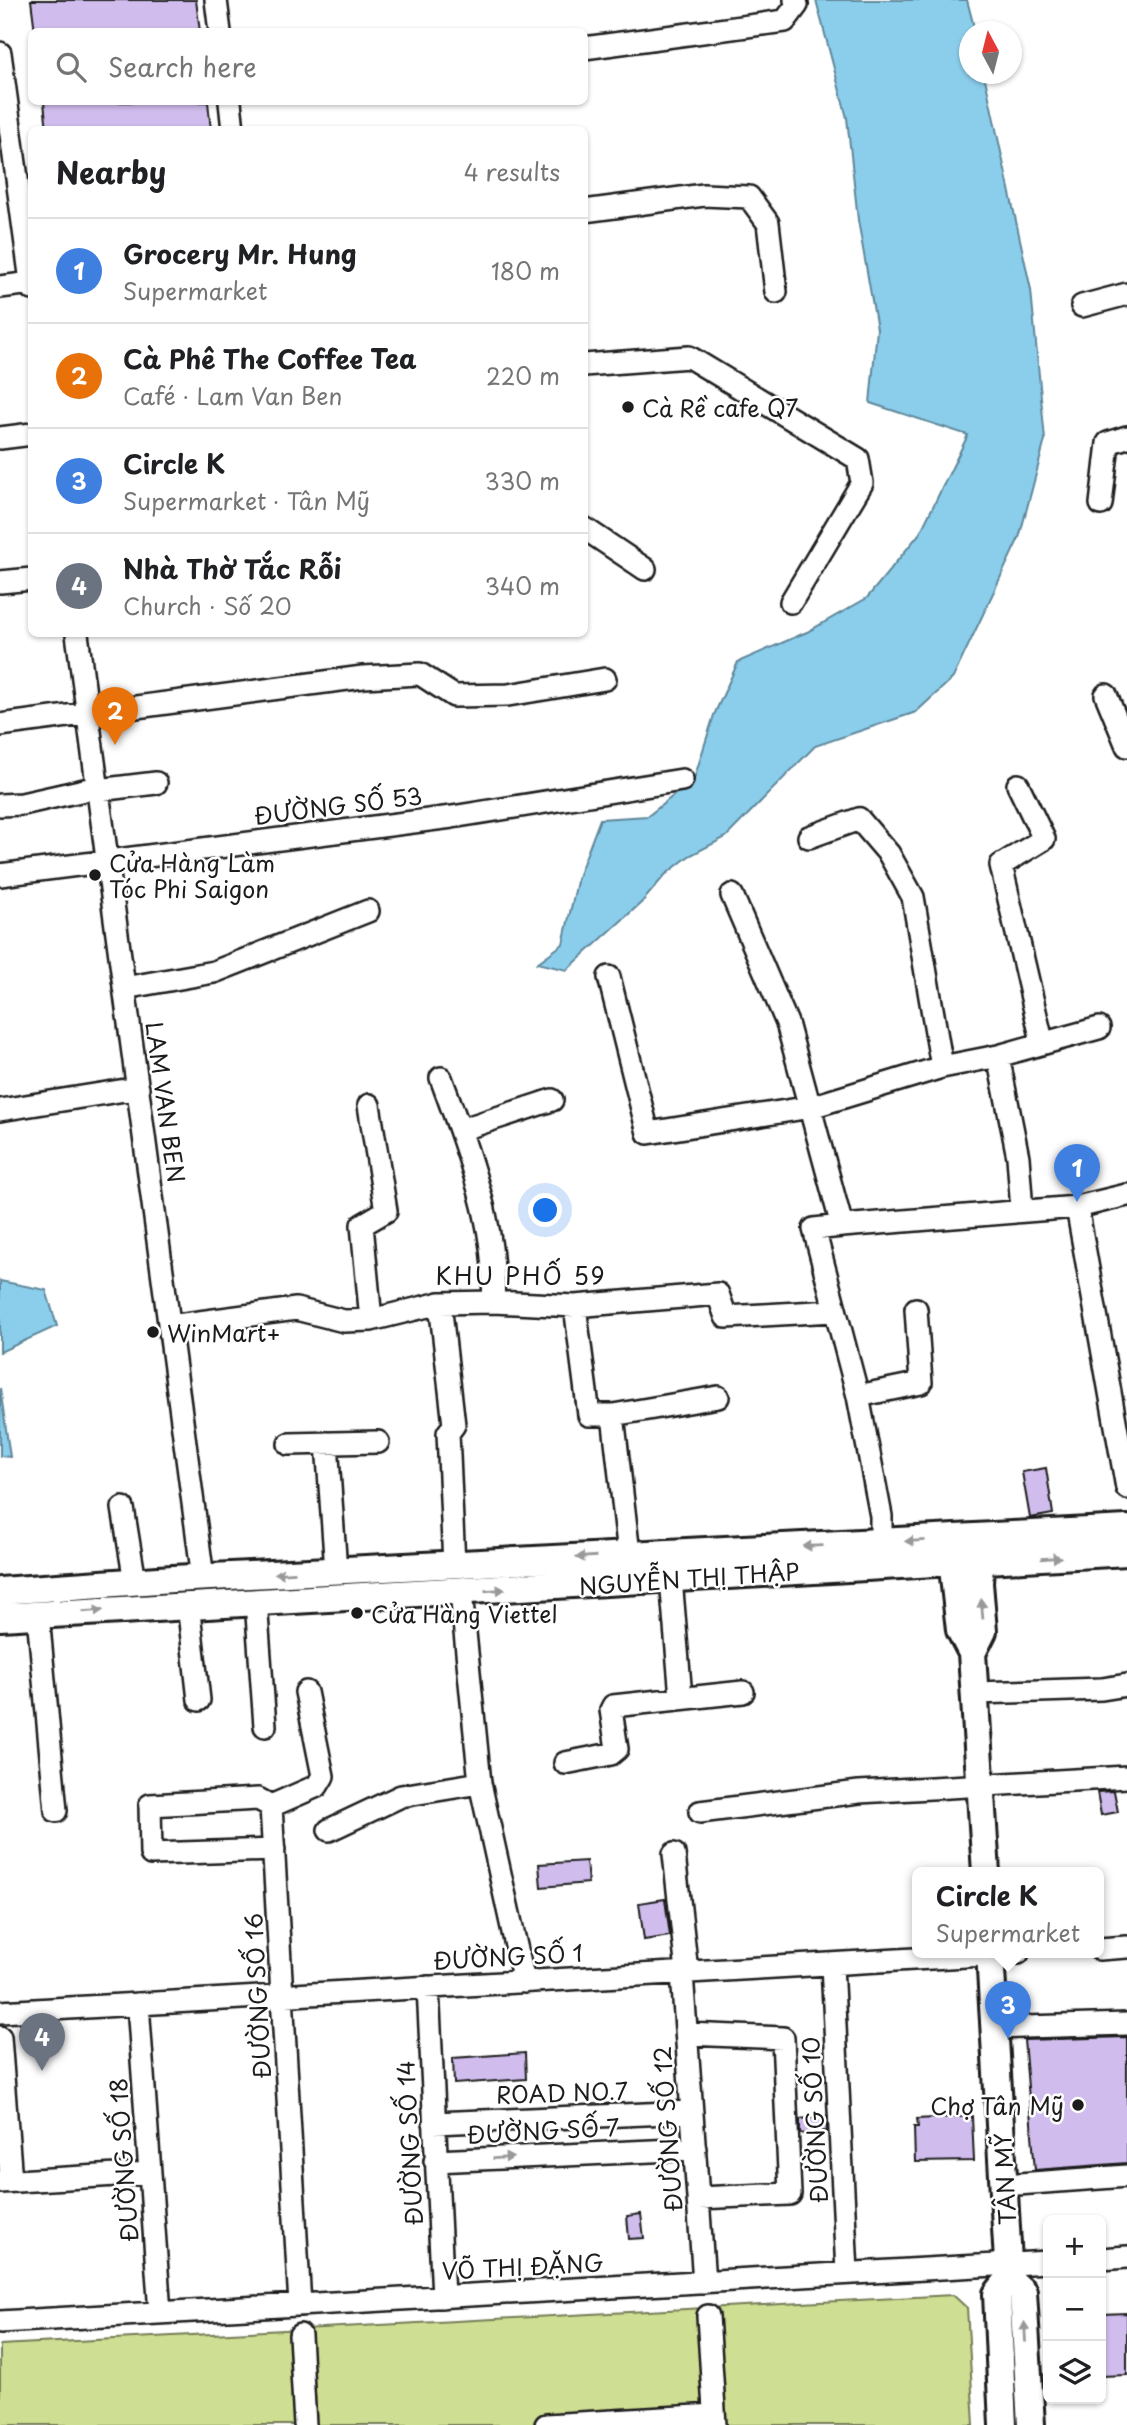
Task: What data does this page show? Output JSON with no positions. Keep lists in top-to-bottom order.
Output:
{
  "streets": {
    "main road": ["NGUYỄN THỊ THẬP", "TÂN MỸ"],
    "street": [
      "ĐƯỜNG SỐ 53",
      "LAM VAN BEN",
      "ĐƯỜNG SỐ 1",
      "ĐƯỜNG SỐ 16",
      "ROAD NO.7",
      "ĐƯỜNG SỐ 10",
      "ĐƯỜNG SỐ 12",
      "ĐƯỜNG SỐ 7",
      "ĐƯỜNG SỐ 14",
      "ĐƯỜNG SỐ 18",
      "VÕ THỊ ĐẶNG"
    ]
  },
  "crossings": [
    ["ĐƯỜNG SỐ 53", "LAM VAN BEN"],
    ["LAM VAN BEN", "NGUYỄN THỊ THẬP"],
    ["ĐƯỜNG SỐ 1", "ĐƯỜNG SỐ 16"],
    ["ĐƯỜNG SỐ 1", "ĐƯỜNG SỐ 10"],
    ["ĐƯỜNG SỐ 1", "ĐƯỜNG SỐ 12"],
    ["ĐƯỜNG SỐ 1", "ĐƯỜNG SỐ 14"],
    ["ĐƯỜNG SỐ 1", "ĐƯỜNG SỐ 18"],
    ["ĐƯỜNG SỐ 16", "VÕ THỊ ĐẶNG"],
    ["ROAD NO.7", "ĐƯỜNG SỐ 12"],
    ["ROAD NO.7", "ĐƯỜNG SỐ 14"],
    ["ĐƯỜNG SỐ 10", "VÕ THỊ ĐẶNG"],
    ["ĐƯỜNG SỐ 12", "ĐƯỜNG SỐ 7"],
    ["ĐƯỜNG SỐ 12", "VÕ THỊ ĐẶNG"],
    ["ĐƯỜNG SỐ 7", "ĐƯỜNG SỐ 14"],
    ["ĐƯỜNG SỐ 14", "VÕ THỊ ĐẶNG"],
    ["ĐƯỜNG SỐ 18", "VÕ THỊ ĐẶNG"],
    ["TÂN MỸ", "VÕ THỊ ĐẶNG"]
  ],
  "one_way": ["ĐƯỜNG SỐ 7"],
  "districts": ["KHU PHỐ 59"],
  "places": [
    "Cà Rề cafe Q7",
    "Cửa Hàng Làm Tóc Phi Saigon",
    "WinMart+",
    "Cửa Hàng Viettel",
    "Chợ Tân Mỹ"
  ],
  "north": "top",
  "page": {
    "search": "Search here",
    "heading": ["Nearby", "4 results"],
    "list": [
      {
        "mark": "1",
        "name": "Grocery Mr. Hung",
        "note": "Supermarket",
        "value": "180 m"
      },
      {
        "mark": "2",
        "name": "Cà Phê The Coffee Tea",
        "note": "Café · Lam Van Ben",
        "value": "220 m"
      },
      {
        "mark": "3",
        "name": "Circle K",
        "note": "Supermarket · Tân Mỹ",
        "value": "330 m"
      },
      {
        "mark": "4",
        "name": "Nhà Thờ Tắc Rỗi",
        "note": "Church · Số 20",
        "value": "340 m"
      }
    ],
    "pins": [
      "2",
      "1",
      "3",
      "4"
    ],
    "popup": ["Circle K", "Supermarket"],
    "map_buttons": ["+", "−"]
  }
}
